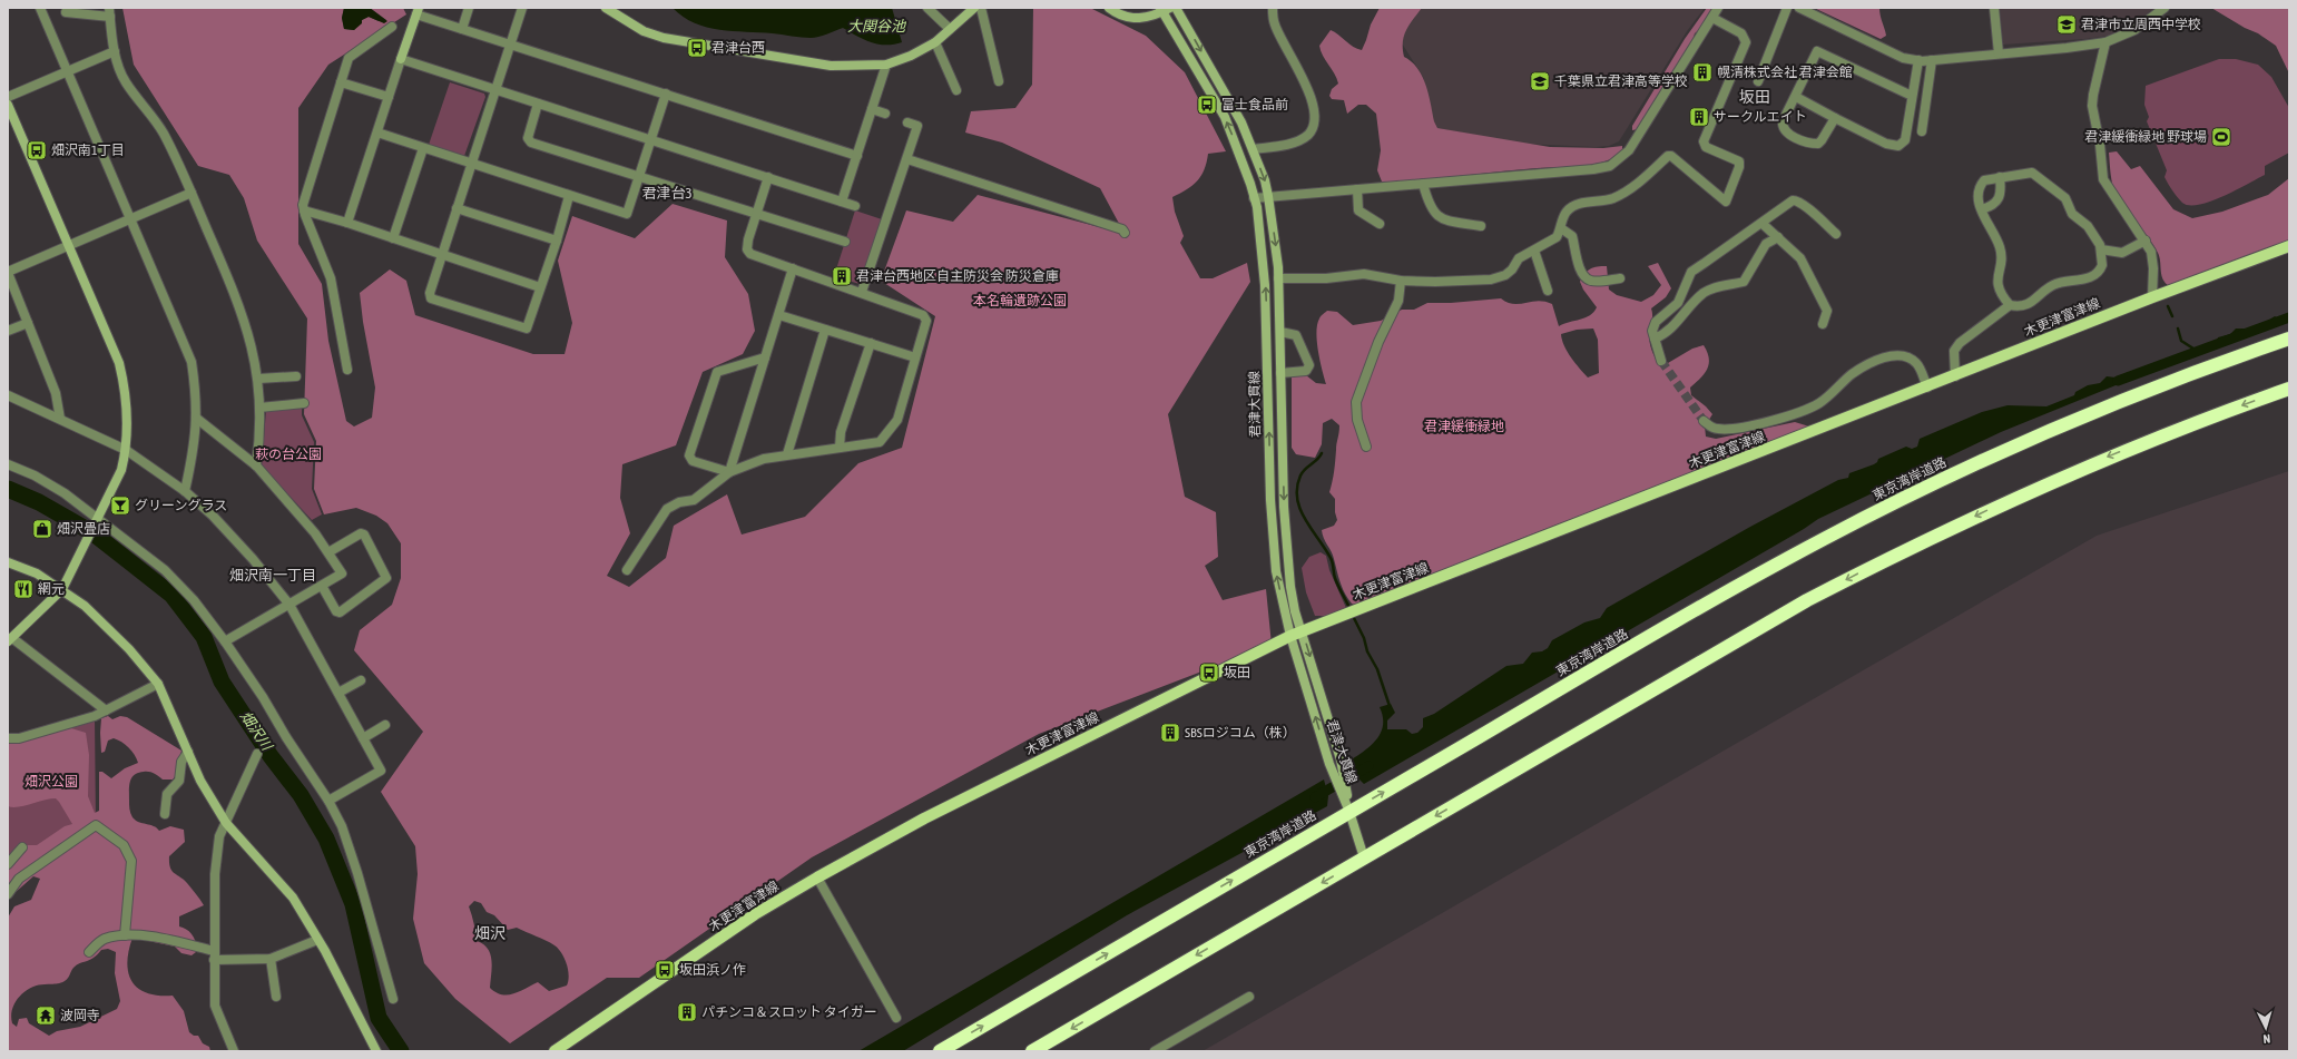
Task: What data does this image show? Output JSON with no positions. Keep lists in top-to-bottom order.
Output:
{
  "streets": {
    "highway": ["東京湾岸道路"],
    "main road": ["木更津富津線"],
    "street": ["君津大貫線"]
  },
  "crossings": [
    ["木更津富津線", "君津大貫線"],
    ["君津大貫線", "東京湾岸道路"]
  ],
  "districts": [
    "坂田",
    "君津台3",
    "畑沢南一丁目",
    "畑沢"
  ],
  "water": ["大関谷池", "畑沢川"],
  "parks": [
    "本名輪遺跡公園",
    "君津緩衝緑地",
    "萩の台公園",
    "畑沢公園"
  ],
  "places": {
    "school or university": ["君津市立周西中学校", "千葉県立君津高等学校"],
    "bus stop": [
      "君津台西",
      "富士食品前",
      "畑沢南1丁目",
      "坂田",
      "坂田浜ノ作"
    ],
    "building": [
      "幌清株式会社 君津会館",
      "サークルエイト",
      "君津台西地区自主防災会 防災倉庫",
      "SBSロジコム（株）",
      "パチンコ＆スロット タイガー"
    ],
    "sports": ["君津緩衝緑地 野球場"],
    "bar": ["グリーングラス"],
    "shop": ["畑沢畳店"],
    "restaurant": ["網元"],
    "temple": ["波岡寺"]
  },
  "north": "bottom"
}
